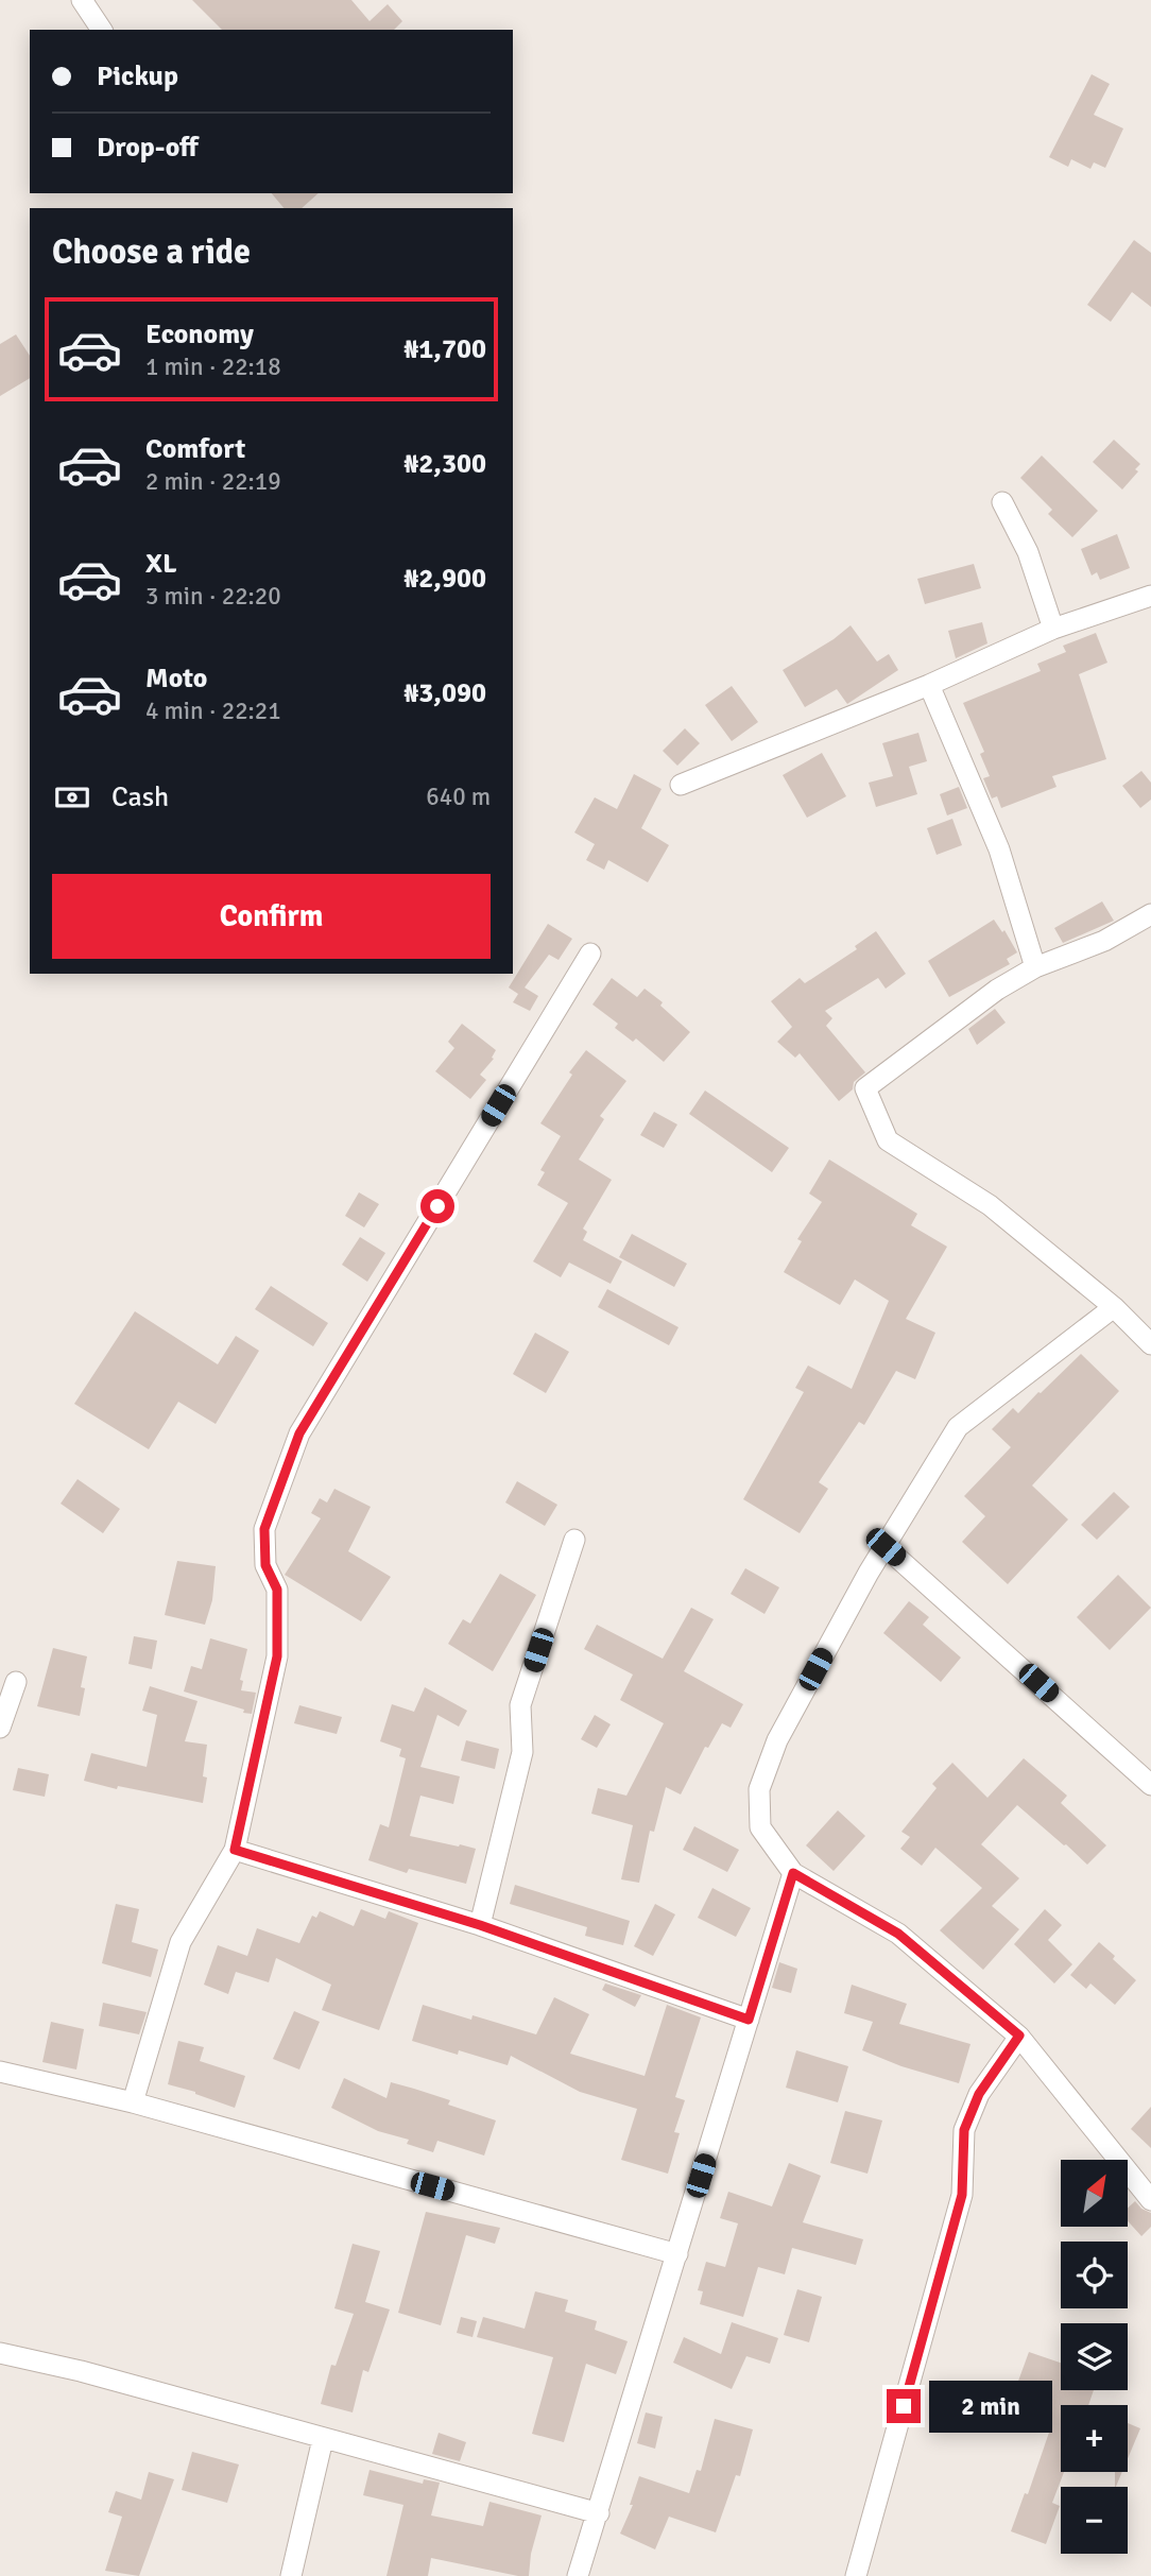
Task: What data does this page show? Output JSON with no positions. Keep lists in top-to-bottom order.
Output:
{
  "north": "top right",
  "page": {
    "banner": ["Pickup", "Drop-off"],
    "heading": "Choose a ride",
    "list": [
      {
        "name": "Economy",
        "note": "1 min · 22:18",
        "value": "₦1,700"
      },
      {
        "name": "Comfort",
        "note": "2 min · 22:19",
        "value": "₦2,300"
      },
      {
        "name": "XL",
        "note": "3 min · 22:20",
        "value": "₦2,900"
      },
      {
        "name": "Moto",
        "note": "4 min · 22:21",
        "value": "₦3,090"
      }
    ],
    "pay": ["Cash", "640 m"],
    "buttons": "Confirm",
    "map_buttons": ["+", "−"],
    "bubble": "2 min"
  }
}
